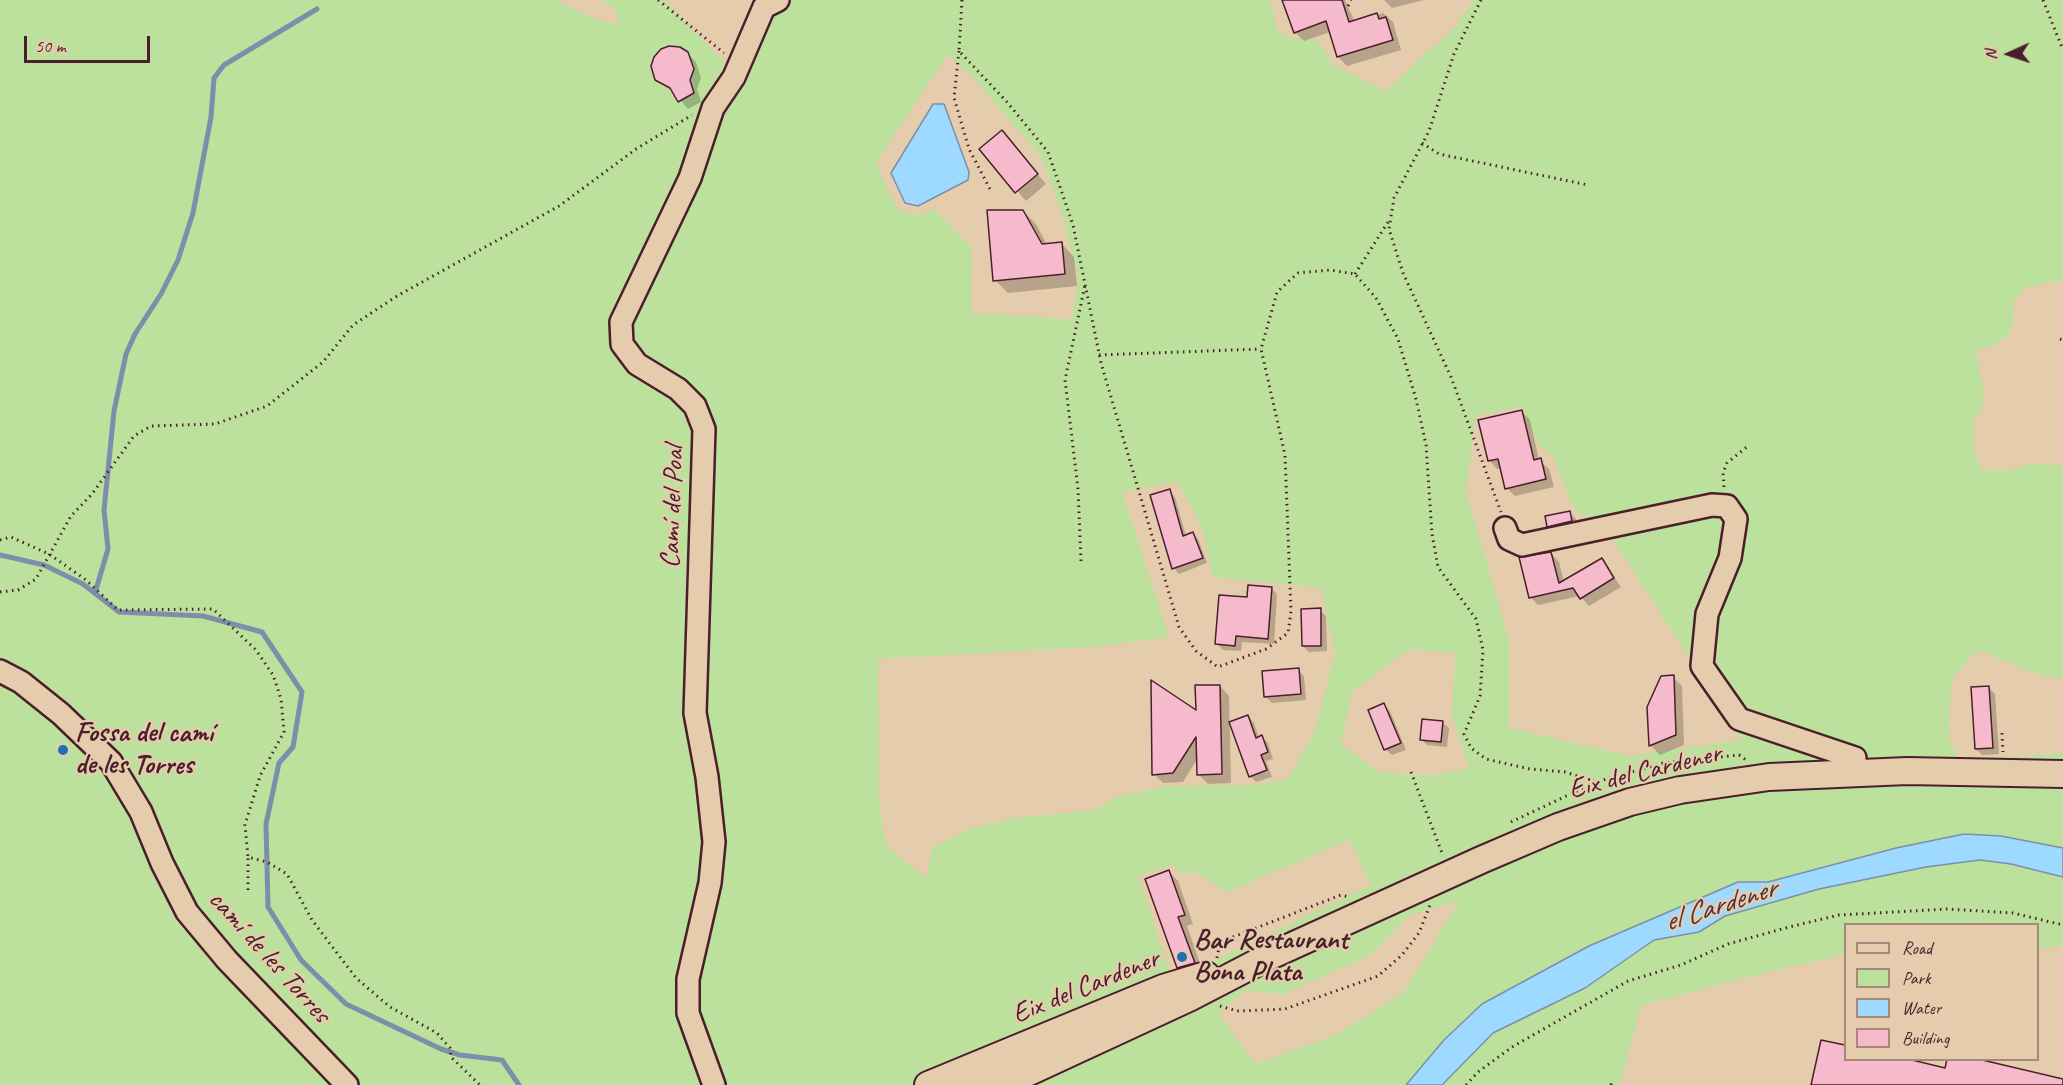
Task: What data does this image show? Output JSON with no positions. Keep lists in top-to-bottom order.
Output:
{
  "streets": {
    "main road": ["Eix del Cardener"],
    "street": ["Camí del Poal", "camí de les Torres"]
  },
  "water": ["el Cardener"],
  "places": ["Fossa del camí de les Torres", "Bar Restaurant Bona Plata"],
  "legend": [
    "Road",
    "Park",
    "Water",
    "Building"
  ],
  "scale_bar": "50 m",
  "north": "left"
}
